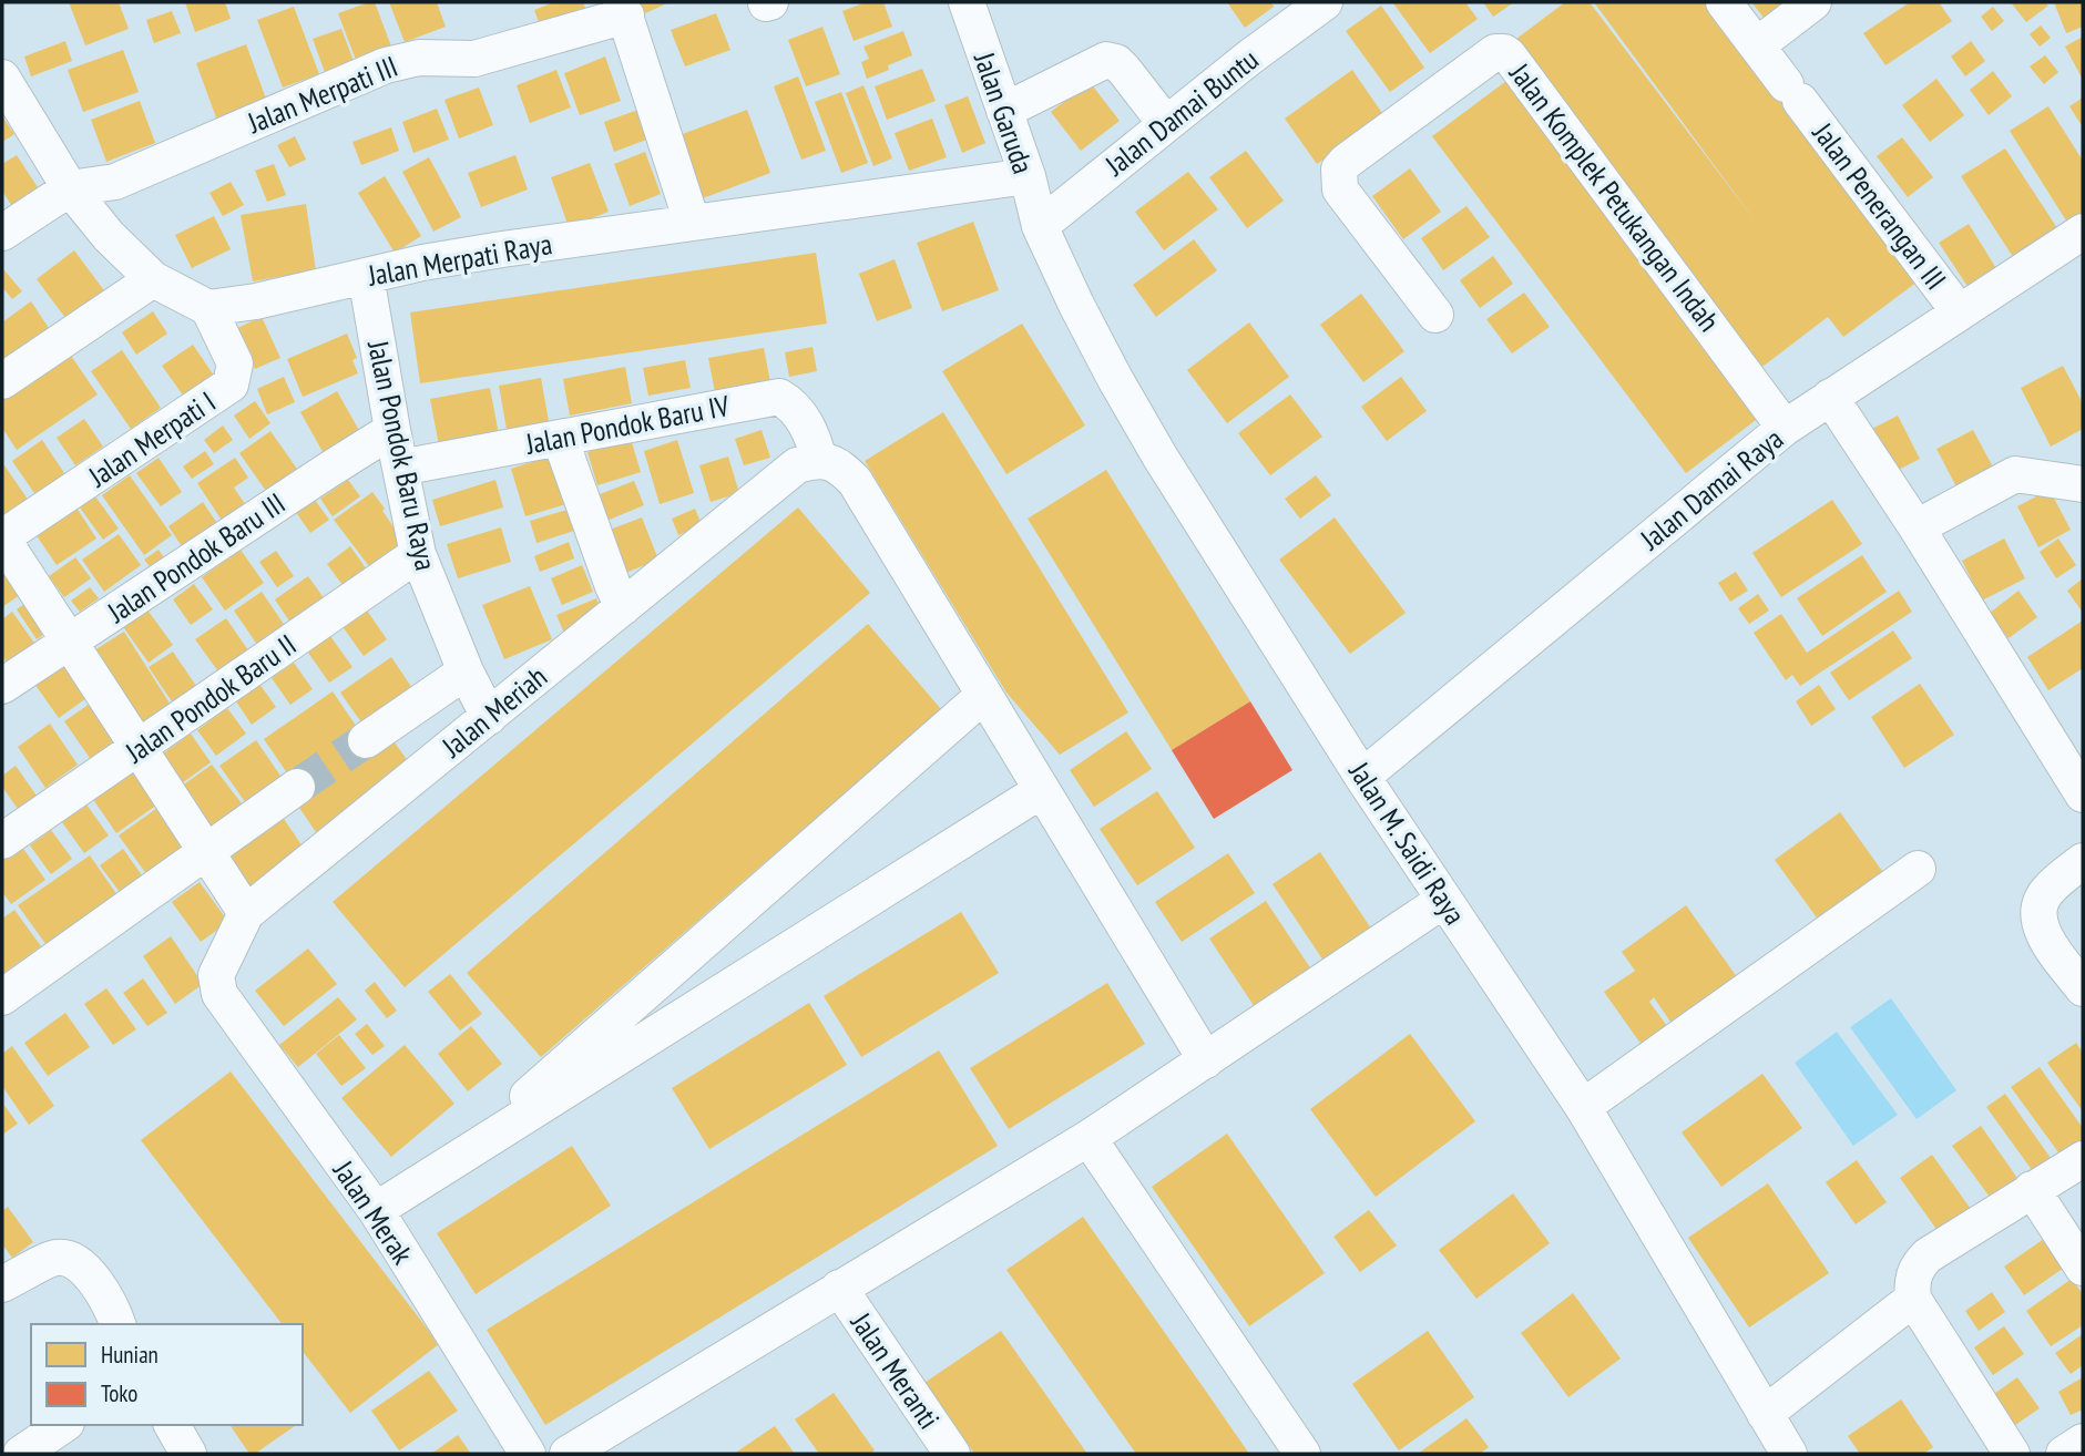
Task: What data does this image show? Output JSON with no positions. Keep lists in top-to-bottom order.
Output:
{
  "streets": {
    "street": [
      "Jalan Merpati III",
      "Jalan Damai Buntu",
      "Jalan Garuda",
      "Jalan Komplek Petukangan Indah",
      "Jalan Penerangan III",
      "Jalan Merpati Raya",
      "Jalan Pondok Baru IV",
      "Jalan Merpati I",
      "Jalan Pondok Baru Raya",
      "Jalan Damai Raya",
      "Jalan Pondok Baru III",
      "Jalan Pondok Baru II",
      "Jalan Meriah",
      "Jalan M. Saidi Raya",
      "Jalan Merak",
      "Jalan Meranti"
    ]
  },
  "crossings": [
    ["Jalan Damai Buntu", "Jalan Garuda"],
    ["Jalan Damai Buntu", "Jalan M. Saidi Raya"],
    ["Jalan Garuda", "Jalan Merpati Raya"],
    ["Jalan Garuda", "Jalan M. Saidi Raya"],
    ["Jalan Komplek Petukangan Indah", "Jalan Damai Raya"],
    ["Jalan Penerangan III", "Jalan Damai Raya"],
    ["Jalan Merpati Raya", "Jalan Merpati I"],
    ["Jalan Merpati Raya", "Jalan Pondok Baru Raya"],
    ["Jalan Pondok Baru IV", "Jalan Pondok Baru Raya"],
    ["Jalan Pondok Baru IV", "Jalan Meriah"],
    ["Jalan Pondok Baru Raya", "Jalan Pondok Baru III"],
    ["Jalan Pondok Baru Raya", "Jalan Pondok Baru II"],
    ["Jalan Pondok Baru Raya", "Jalan Meriah"],
    ["Jalan Damai Raya", "Jalan M. Saidi Raya"],
    ["Jalan Meriah", "Jalan Merak"]
  ],
  "legend": ["Hunian", "Toko"]
}
